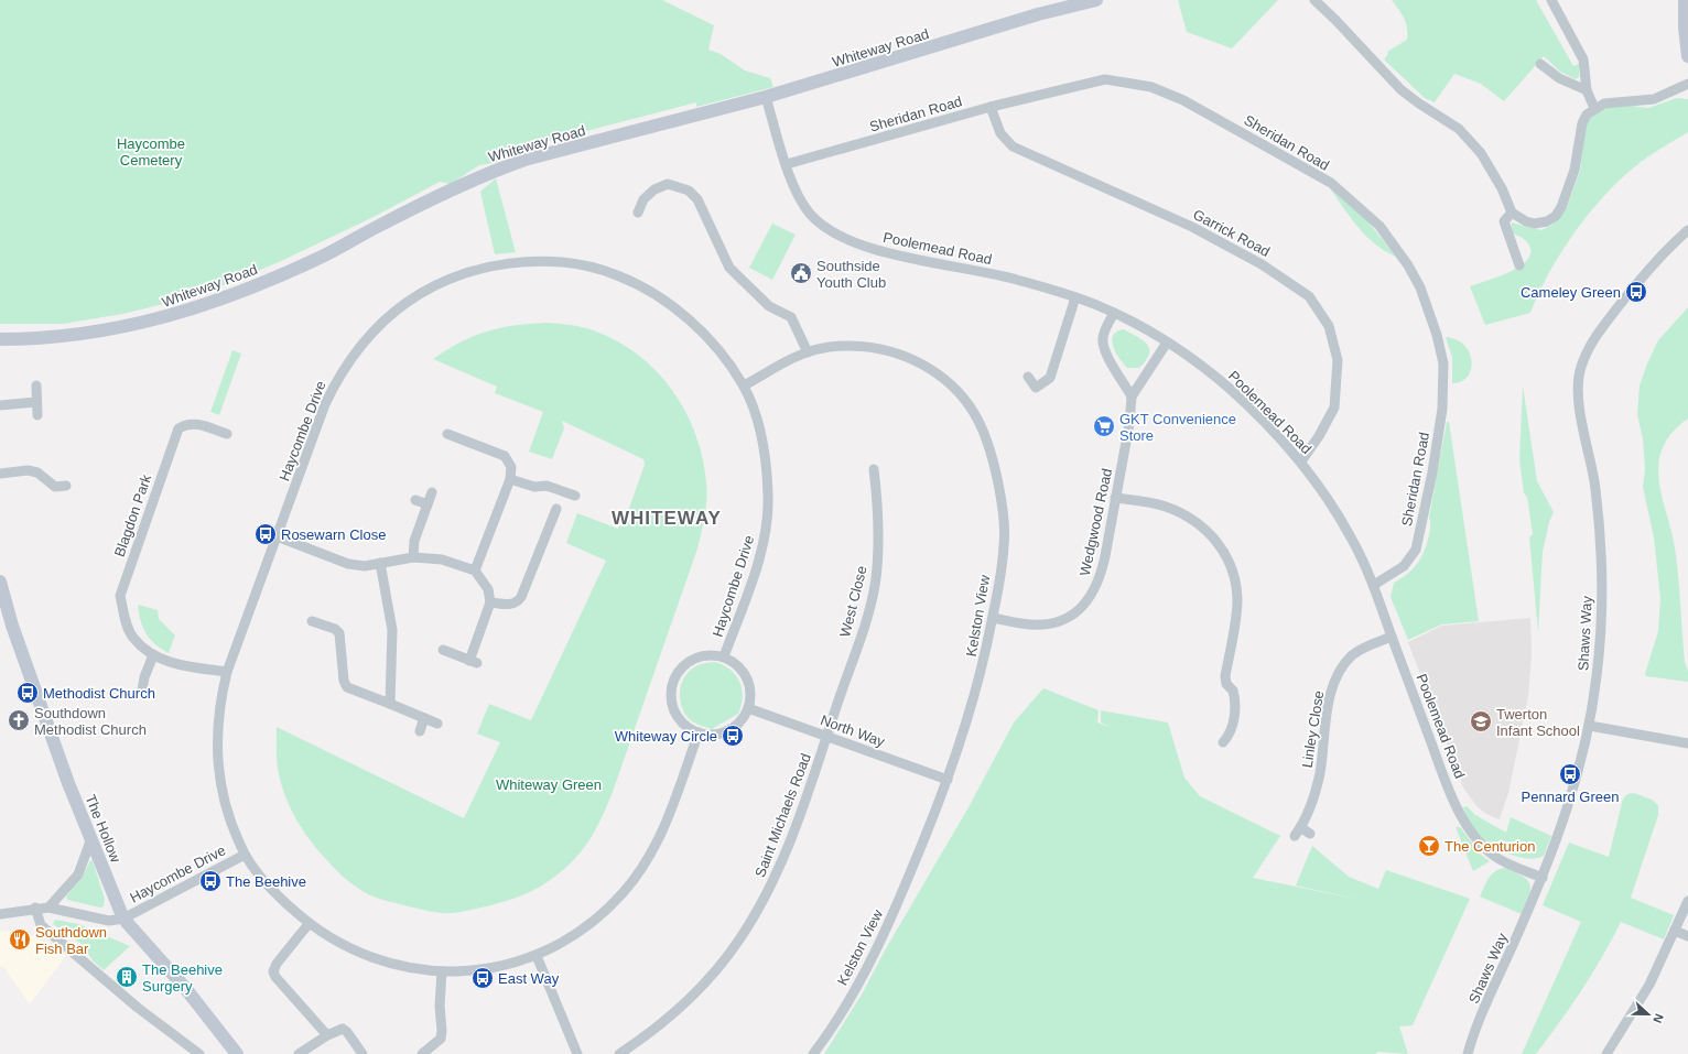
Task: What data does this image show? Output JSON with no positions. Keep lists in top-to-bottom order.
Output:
{
  "streets": {
    "street": [
      "Whiteway Road",
      "Sheridan Road",
      "Garrick Road",
      "Poolemead Road",
      "Haycombe Drive",
      "Blagdon Park",
      "Wedgwood Road",
      "West Close",
      "Kelston View",
      "Shaws Way",
      "Linley Close",
      "North Way",
      "Saint Michaels Road",
      "The Hollow"
    ]
  },
  "crossings": [
    ["Whiteway Road", "Poolemead Road"],
    ["Sheridan Road", "Garrick Road"],
    ["Sheridan Road", "Poolemead Road"],
    ["Garrick Road", "Poolemead Road"],
    ["Poolemead Road", "Wedgwood Road"],
    ["Poolemead Road", "Shaws Way"],
    ["Poolemead Road", "Linley Close"],
    ["Haycombe Drive", "Blagdon Park"],
    ["Haycombe Drive", "Kelston View"],
    ["Haycombe Drive", "North Way"],
    ["Haycombe Drive", "The Hollow"],
    ["Wedgwood Road", "Kelston View"],
    ["West Close", "North Way"],
    ["West Close", "Saint Michaels Road"],
    ["Kelston View", "North Way"],
    ["North Way", "Saint Michaels Road"]
  ],
  "districts": ["WHITEWAY"],
  "parks": ["Haycombe Cemetery", "Whiteway Green"],
  "places": {
    "public building": ["Southside Youth Club"],
    "bus stop": [
      "Cameley Green",
      "Rosewarn Close",
      "Methodist Church",
      "Whiteway Circle",
      "Pennard Green",
      "The Beehive",
      "East Way"
    ],
    "supermarket": ["GKT Convenience Store"],
    "church": ["Southdown Methodist Church"],
    "school or university": ["Twerton Infant School"],
    "bar": ["The Centurion"],
    "restaurant": ["Southdown Fish Bar"],
    "building": ["The Beehive Surgery"]
  },
  "north": "right"
}
